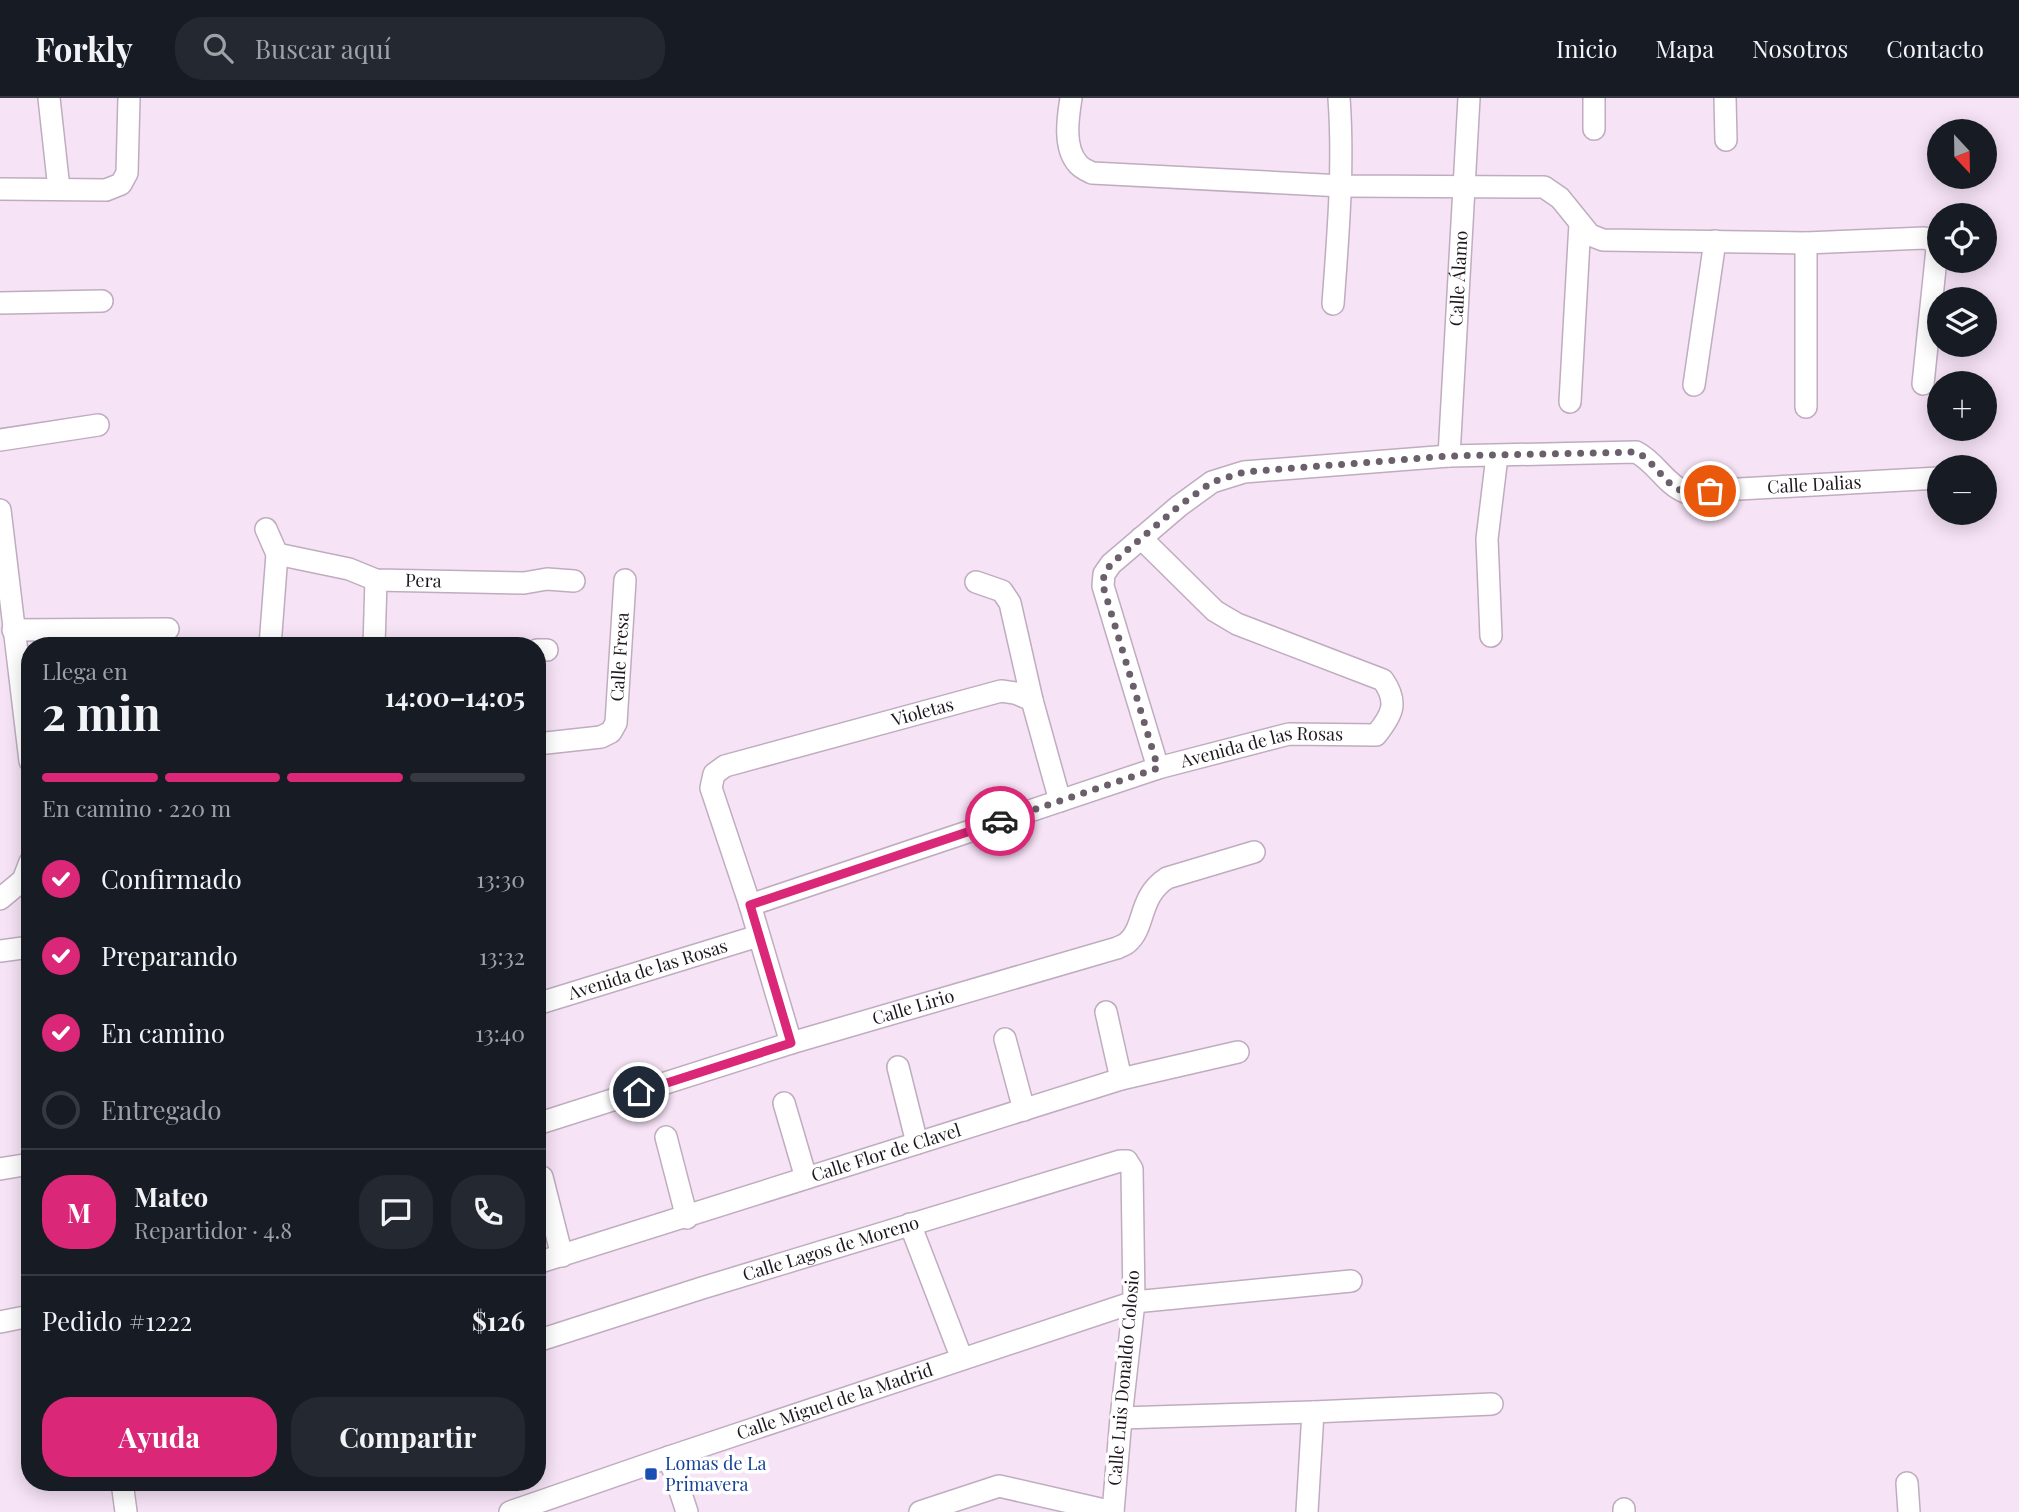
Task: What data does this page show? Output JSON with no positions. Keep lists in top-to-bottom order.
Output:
{
  "streets": {
    "street": [
      "Calle Álamo",
      "Calle Dalias",
      "Pera",
      "Calle Fresa",
      "Violetas",
      "Avenida de las Rosas",
      "Calle Lirio",
      "Calle Flor de Clavel",
      "Calle Lagos de Moreno",
      "Calle Luis Donaldo Colosio",
      "Calle Miguel de la Madrid"
    ]
  },
  "crossings": [
    ["Calle Álamo", "Calle Dalias"],
    ["Calle Dalias", "Avenida de las Rosas"],
    ["Violetas", "Avenida de las Rosas"],
    ["Calle Lagos de Moreno", "Calle Luis Donaldo Colosio"],
    ["Calle Luis Donaldo Colosio", "Calle Miguel de la Madrid"]
  ],
  "places": {
    "transit": ["Lomas de La Primavera"]
  },
  "north": "bottom",
  "page": {
    "header": "Forkly",
    "search": "Buscar aquí",
    "nav": [
      "Inicio",
      "Mapa",
      "Nosotros",
      "Contacto"
    ],
    "map_buttons": ["+", "−"],
    "heading": ["2 min", "Llega en", "14:00–14:05"],
    "panel": [
      "Mateo",
      "Repartidor · 4.8",
      "Pedido #1222",
      "$126"
    ],
    "bar": "En camino · 220 m",
    "list": [
      ["Confirmado", "13:30"],
      ["Preparando", "13:32"],
      ["En camino", "13:40"],
      "Entregado"
    ],
    "round": "M",
    "buttons": ["Ayuda", "Compartir"]
  }
}
